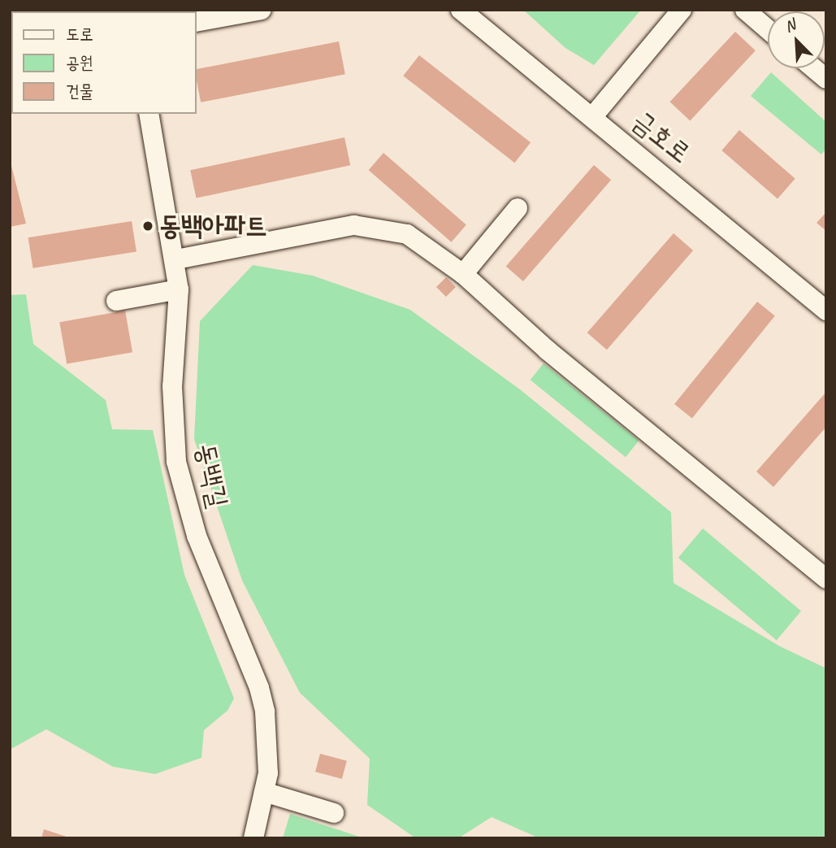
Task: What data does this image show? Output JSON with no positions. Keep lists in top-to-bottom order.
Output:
{
  "streets": {
    "street": ["금호로", "동백길"]
  },
  "places": ["동백아파트"],
  "legend": ["도로", "공원", "건물"],
  "north": "top left"
}
